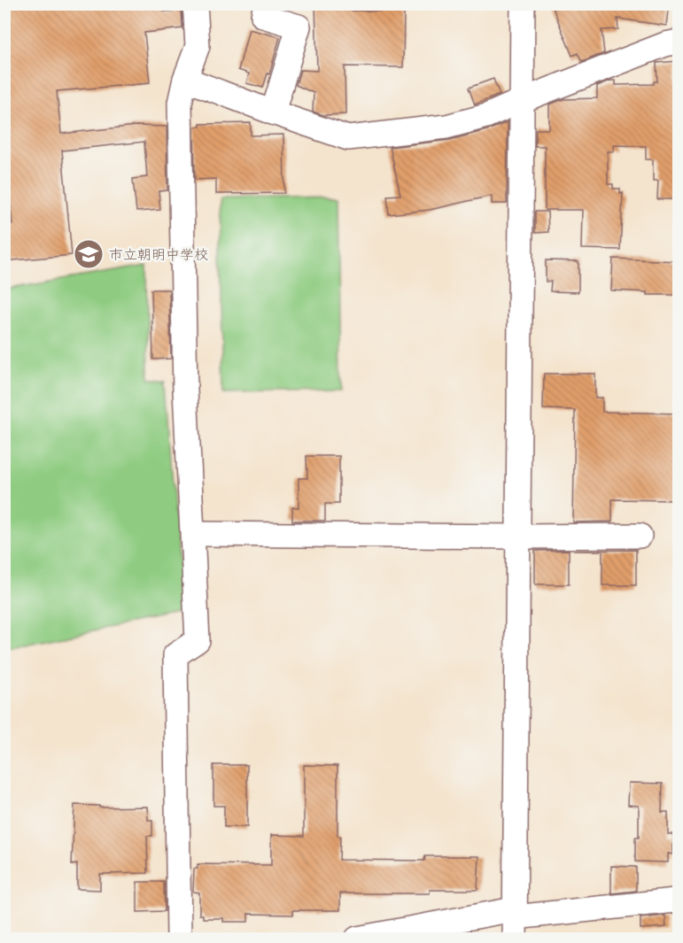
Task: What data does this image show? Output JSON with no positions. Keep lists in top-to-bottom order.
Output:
{
  "places": {
    "school or university": ["市立朝明中学校"]
  }
}
